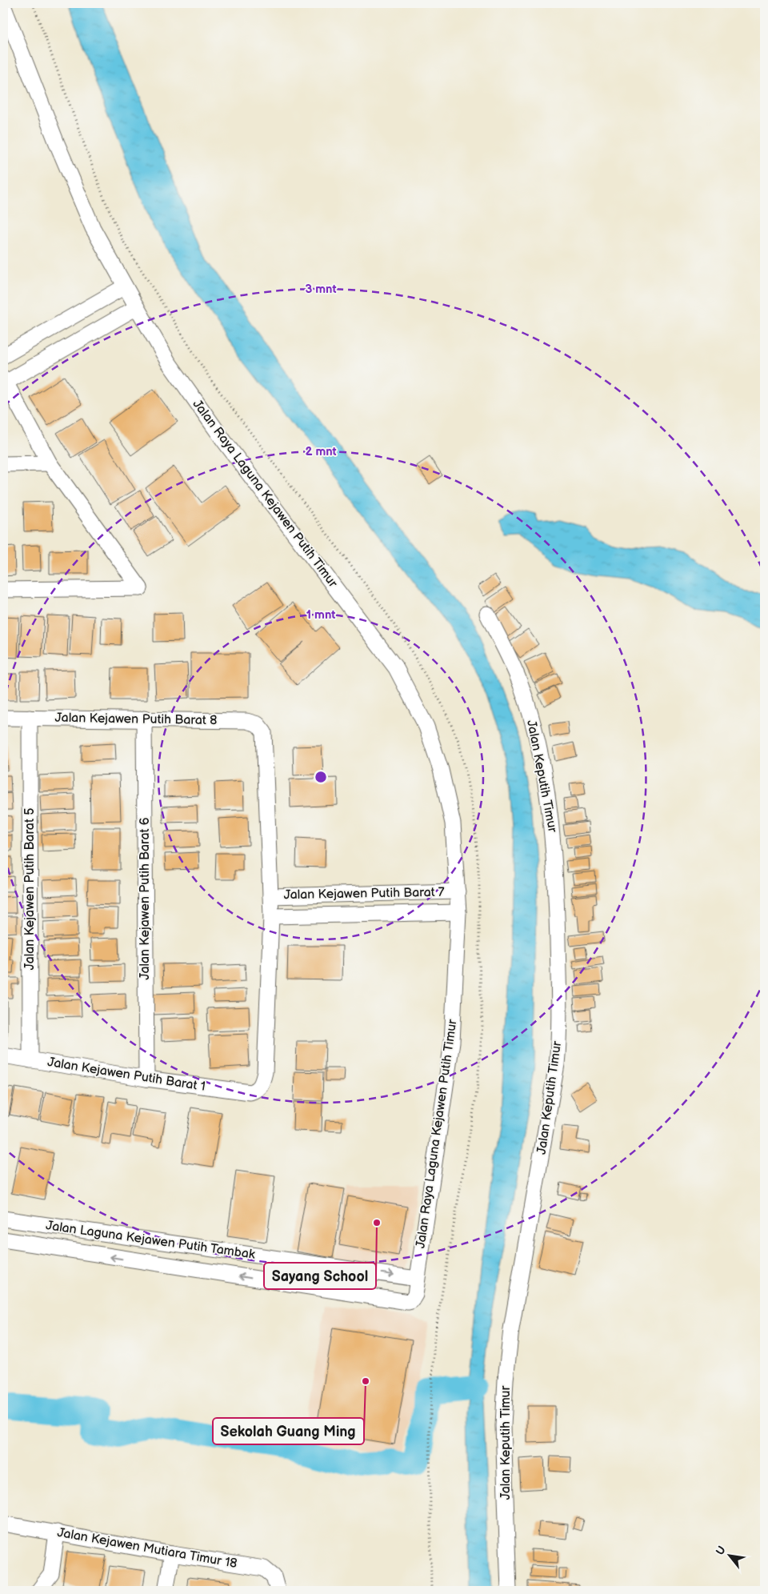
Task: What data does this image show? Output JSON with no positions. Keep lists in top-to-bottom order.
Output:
{
  "streets": {
    "street": [
      "Jalan Raya Laguna Kejawen Putih Timur",
      "Jalan Kejawen Putih Barat 8",
      "Jalan Keputih Timur",
      "Jalan Kejawen Putih Barat 5",
      "Jalan Kejawen Putih Barat 7",
      "Jalan Kejawen Putih Barat 6",
      "Jalan Kejawen Putih Barat 1",
      "Jalan Laguna Kejawen Putih Tambak",
      "Jalan Kejawen Mutiara Timur 18"
    ]
  },
  "crossings": [
    ["Jalan Raya Laguna Kejawen Putih Timur", "Jalan Kejawen Putih Barat 7"],
    ["Jalan Raya Laguna Kejawen Putih Timur", "Jalan Laguna Kejawen Putih Tambak"],
    ["Jalan Kejawen Putih Barat 8", "Jalan Kejawen Putih Barat 5"],
    ["Jalan Kejawen Putih Barat 8", "Jalan Kejawen Putih Barat 7"],
    ["Jalan Kejawen Putih Barat 8", "Jalan Kejawen Putih Barat 6"],
    ["Jalan Kejawen Putih Barat 5", "Jalan Kejawen Putih Barat 1"],
    ["Jalan Kejawen Putih Barat 7", "Jalan Kejawen Putih Barat 1"],
    ["Jalan Kejawen Putih Barat 6", "Jalan Kejawen Putih Barat 1"]
  ],
  "places": ["Sayang School", "Sekolah Guang Ming"],
  "north": "top left",
  "rings": ["3 mnt", "2 mnt", "1 mnt"]
}
